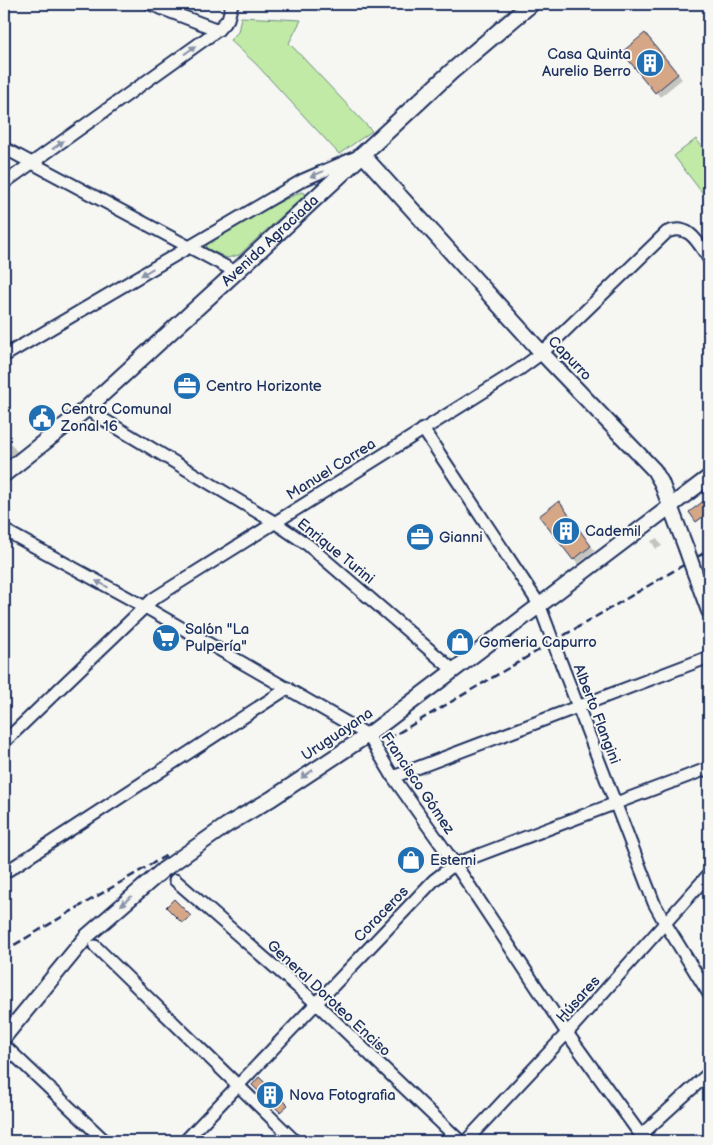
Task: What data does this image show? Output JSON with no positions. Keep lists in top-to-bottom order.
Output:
{
  "streets": {
    "main road": ["Avenida Agraciada"],
    "street": [
      "Capurro",
      "Manuel Correa",
      "Enrique Turini",
      "Alberto Flangini",
      "Uruguayana",
      "Francisco Gómez",
      "Coraceros",
      "General Doroteo Enciso",
      "Húsares"
    ]
  },
  "crossings": [
    ["Avenida Agraciada", "Capurro"],
    ["Avenida Agraciada", "Enrique Turini"],
    ["Capurro", "Manuel Correa"],
    ["Capurro", "Uruguayana"],
    ["Manuel Correa", "Enrique Turini"],
    ["Manuel Correa", "Alberto Flangini"],
    ["Manuel Correa", "Francisco Gómez"],
    ["Enrique Turini", "Uruguayana"],
    ["Alberto Flangini", "Uruguayana"],
    ["Alberto Flangini", "Coraceros"],
    ["Alberto Flangini", "Húsares"],
    ["Uruguayana", "Francisco Gómez"],
    ["Francisco Gómez", "Coraceros"],
    ["Francisco Gómez", "Húsares"],
    ["Coraceros", "General Doroteo Enciso"]
  ],
  "places": {
    "building": ["Casa Quinta Aurelio Berro", "Cademil", "Nova Fotografia"],
    "office": ["Centro Horizonte", "Gianni"],
    "public building": ["Centro Comunal Zonal 16"],
    "supermarket": ["Salón \"La Pulpería\""],
    "shop": ["Gomeria Capurro", "Estemi"]
  }
}
